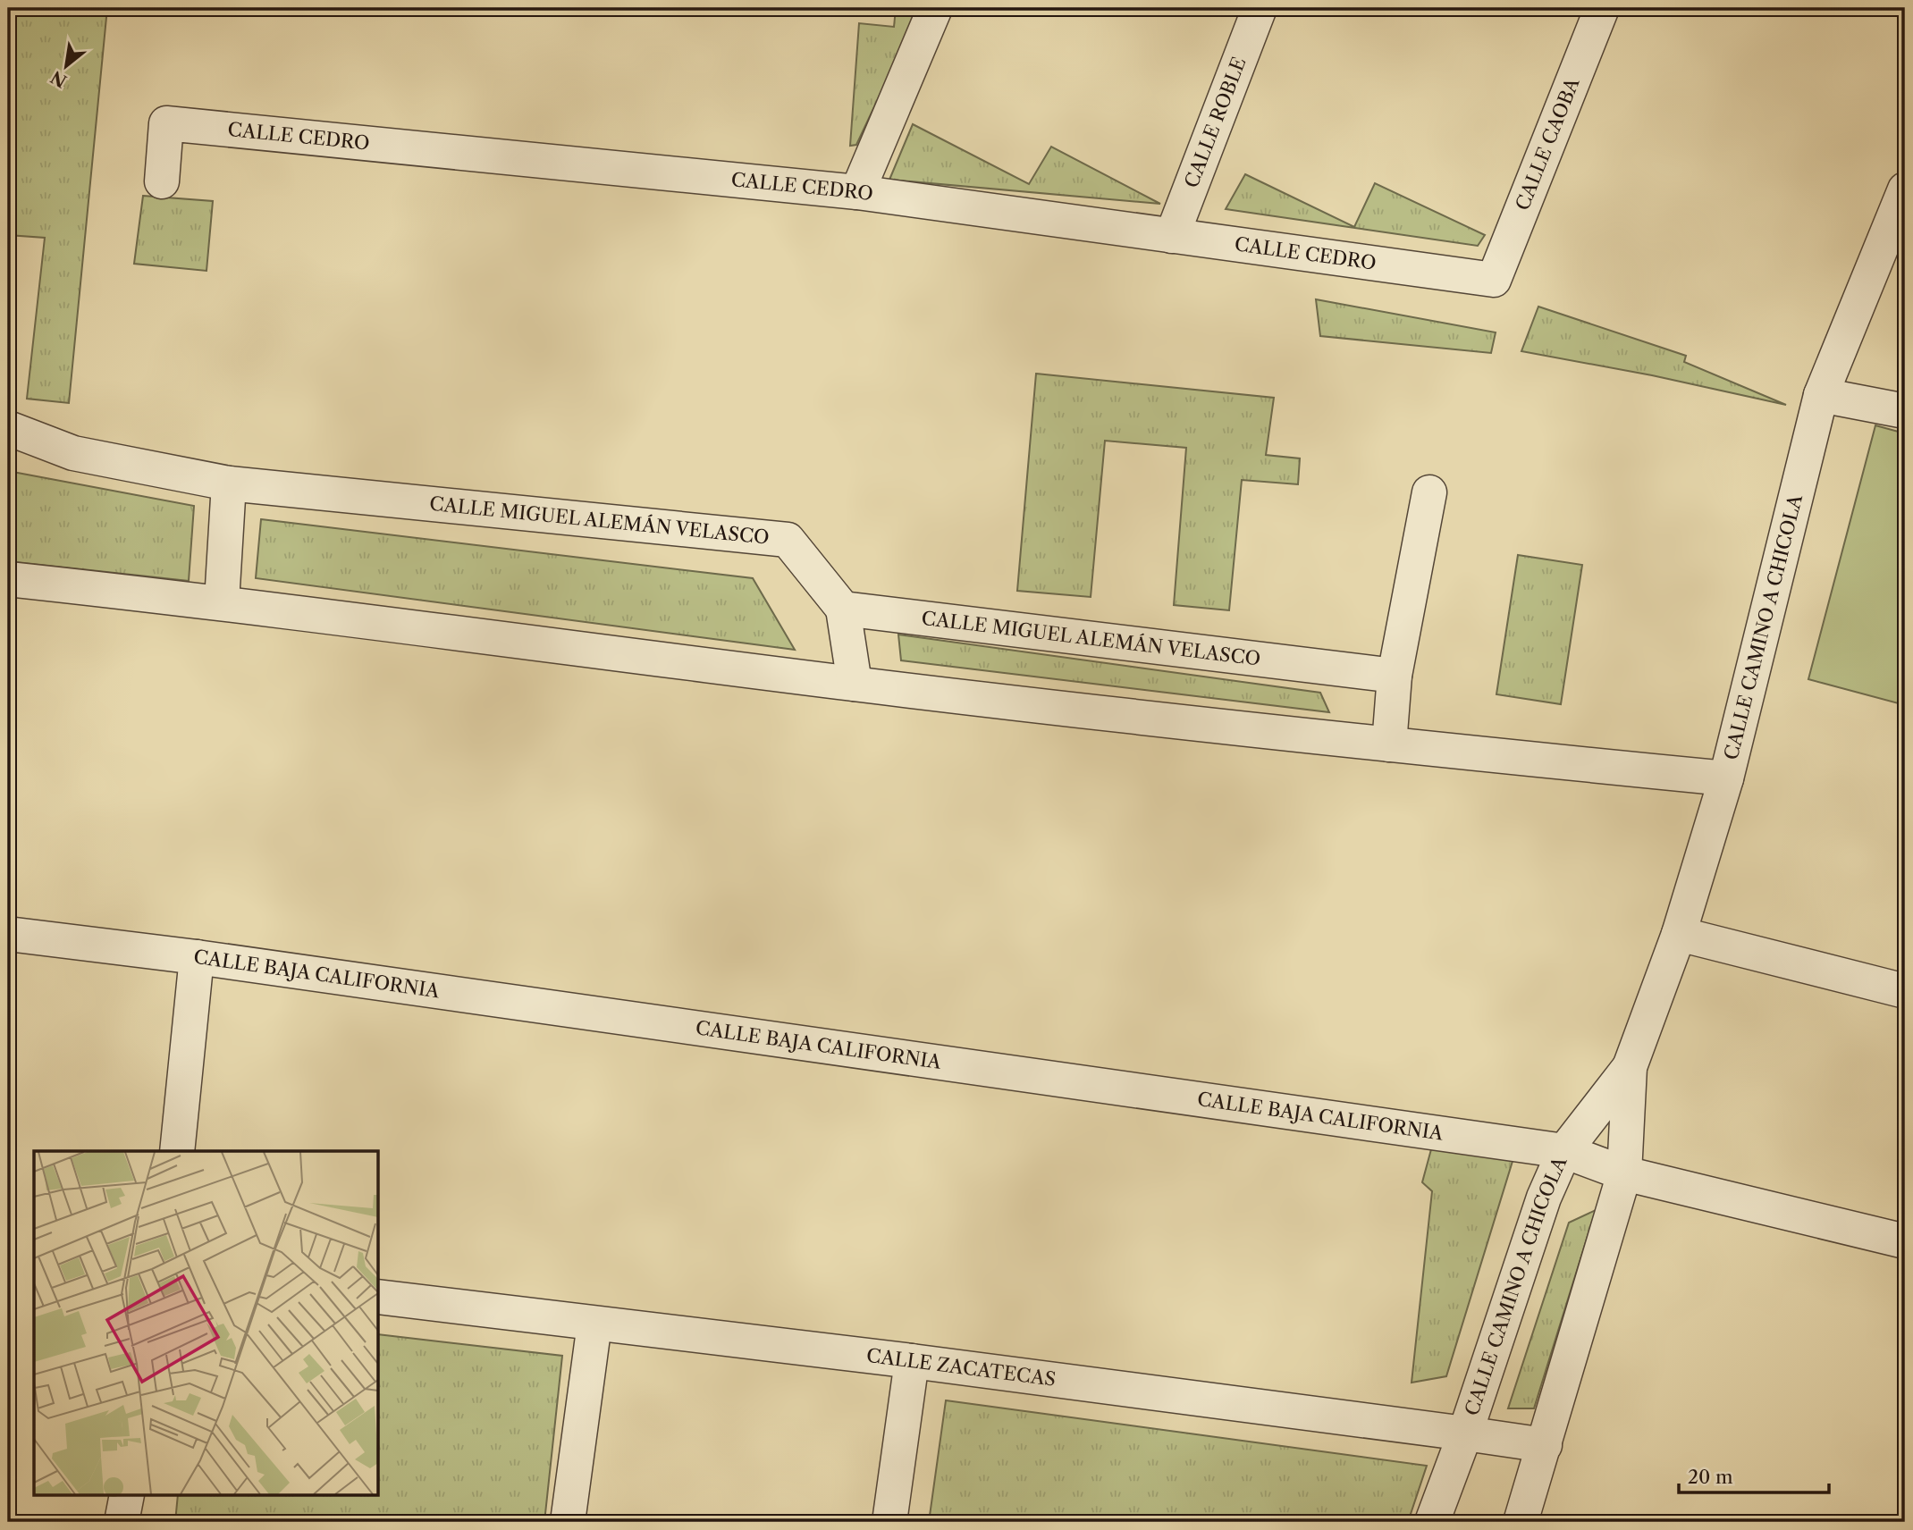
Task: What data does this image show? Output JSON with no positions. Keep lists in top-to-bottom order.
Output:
{
  "streets": {
    "street": [
      "CALLE ROBLE",
      "CALLE CEDRO",
      "CALLE CAOBA",
      "CALLE MIGUEL ALEMÁN VELASCO",
      "CALLE CAMINO A CHICOLA",
      "CALLE BAJA CALIFORNIA",
      "CALLE ZACATECAS"
    ]
  },
  "crossings": [
    ["CALLE ROBLE", "CALLE CEDRO"],
    ["CALLE CEDRO", "CALLE CAOBA"],
    ["CALLE CAMINO A CHICOLA", "CALLE BAJA CALIFORNIA"],
    ["CALLE CAMINO A CHICOLA", "CALLE ZACATECAS"]
  ],
  "scale_bar": "20 m",
  "north": "bottom left"
}
